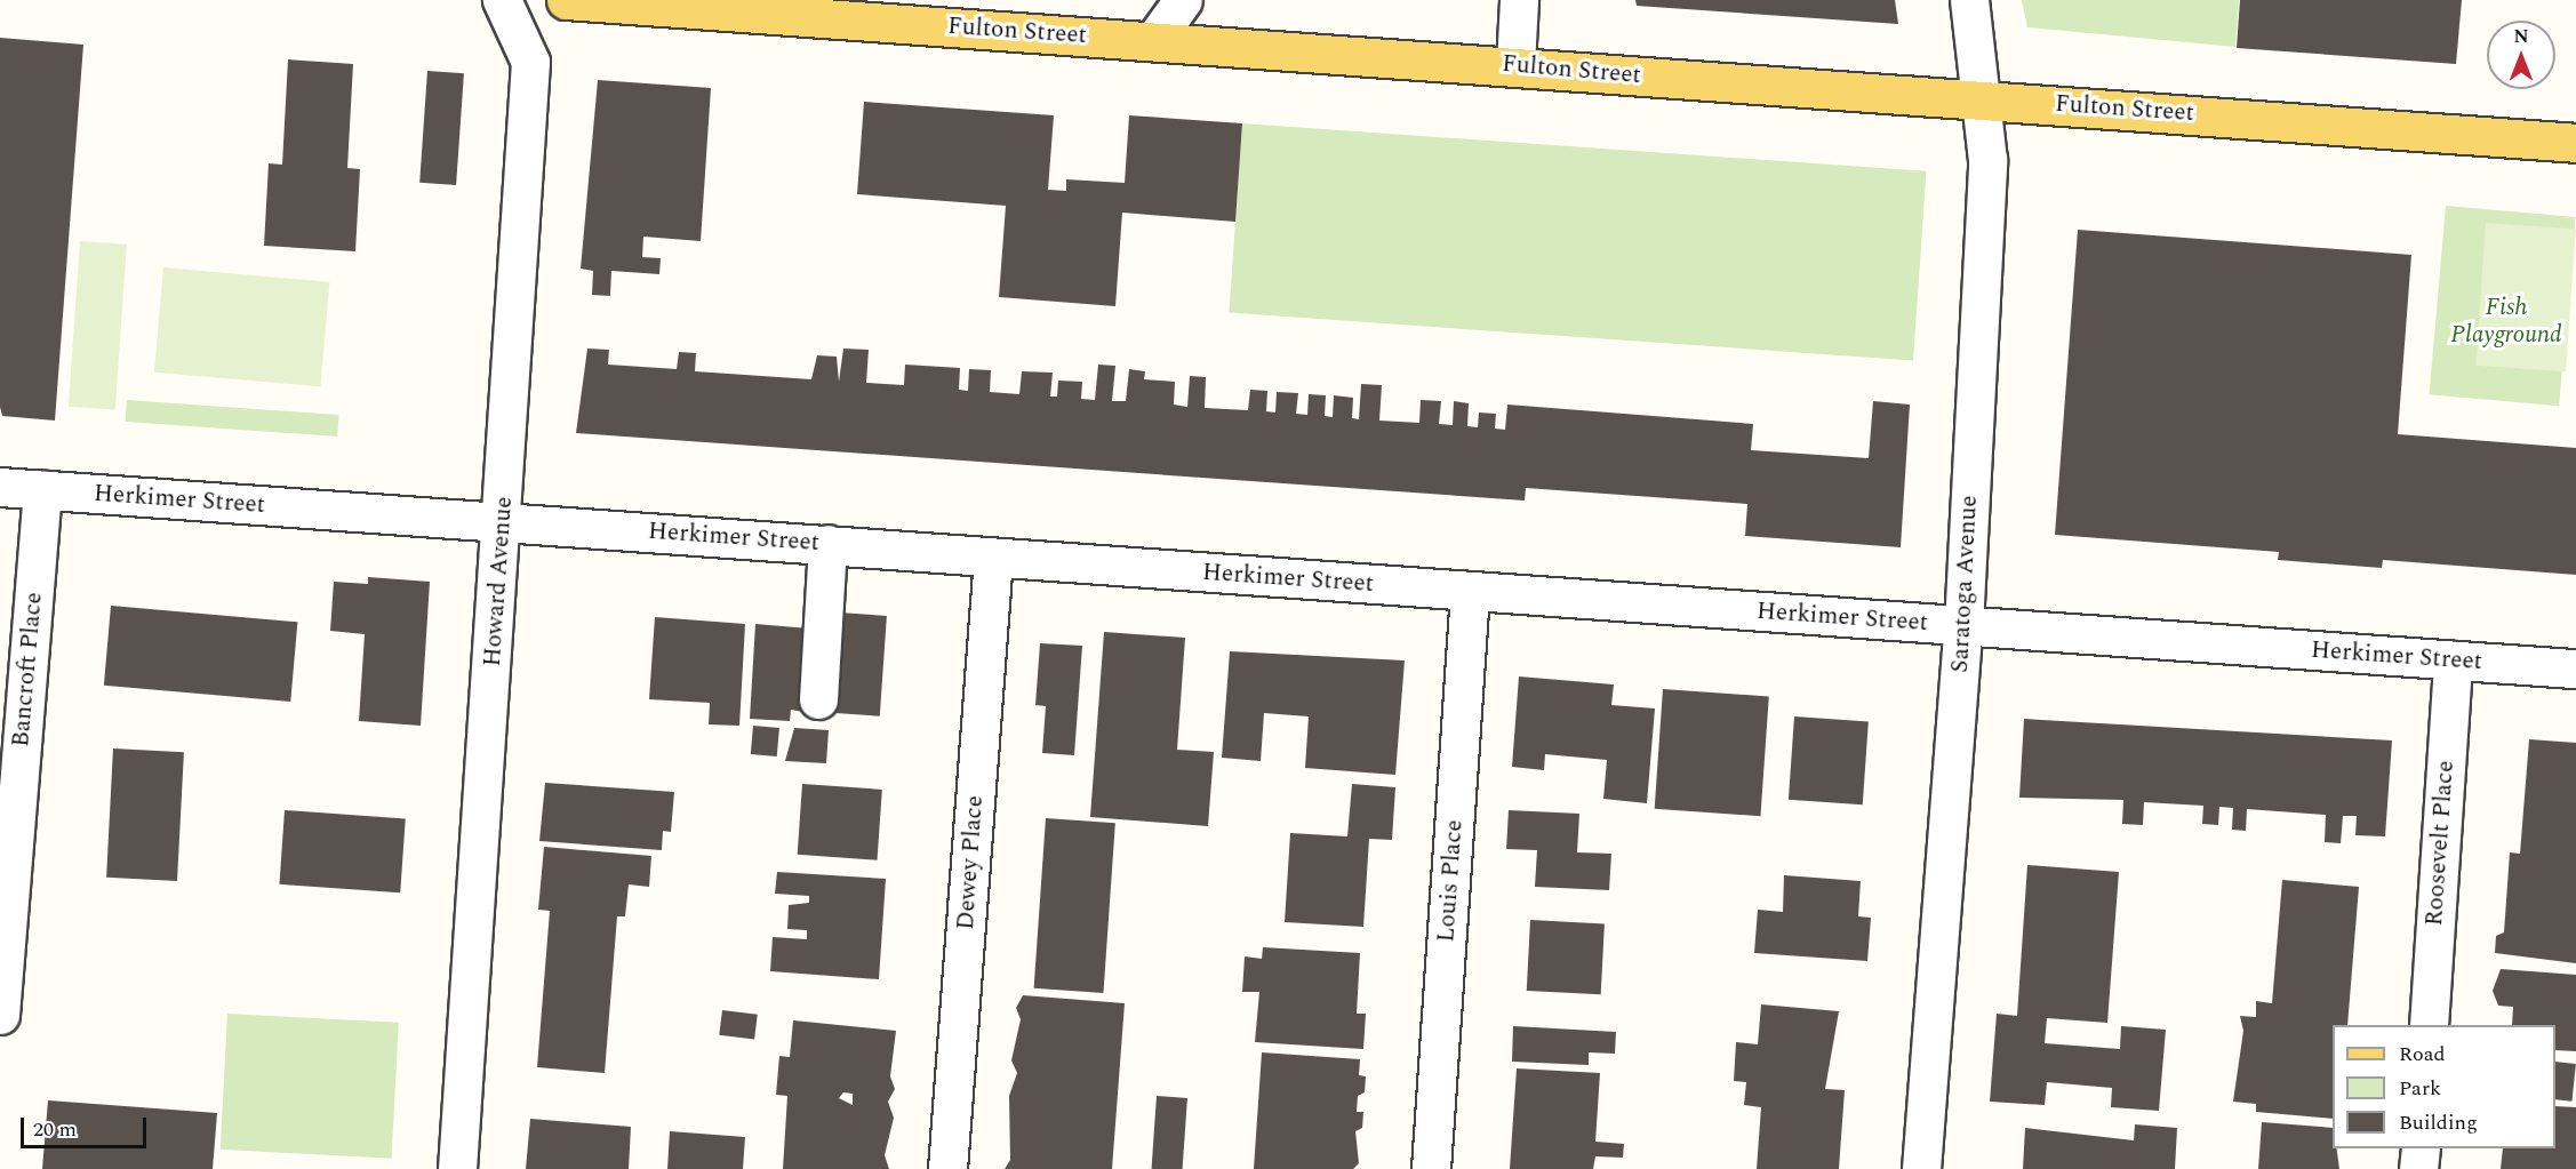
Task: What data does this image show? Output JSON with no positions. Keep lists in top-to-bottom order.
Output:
{
  "streets": {
    "main road": ["Fulton Street"],
    "street": [
      "Herkimer Street",
      "Howard Avenue",
      "Saratoga Avenue",
      "Bancroft Place",
      "Roosevelt Place",
      "Dewey Place",
      "Louis Place"
    ]
  },
  "crossings": [
    ["Fulton Street", "Saratoga Avenue"],
    ["Herkimer Street", "Howard Avenue"],
    ["Herkimer Street", "Saratoga Avenue"],
    ["Herkimer Street", "Bancroft Place"],
    ["Herkimer Street", "Roosevelt Place"],
    ["Herkimer Street", "Dewey Place"],
    ["Herkimer Street", "Louis Place"]
  ],
  "parks": ["Fish Playground"],
  "legend": ["Road", "Park", "Building"],
  "scale_bar": "20 m",
  "north": "top"
}
